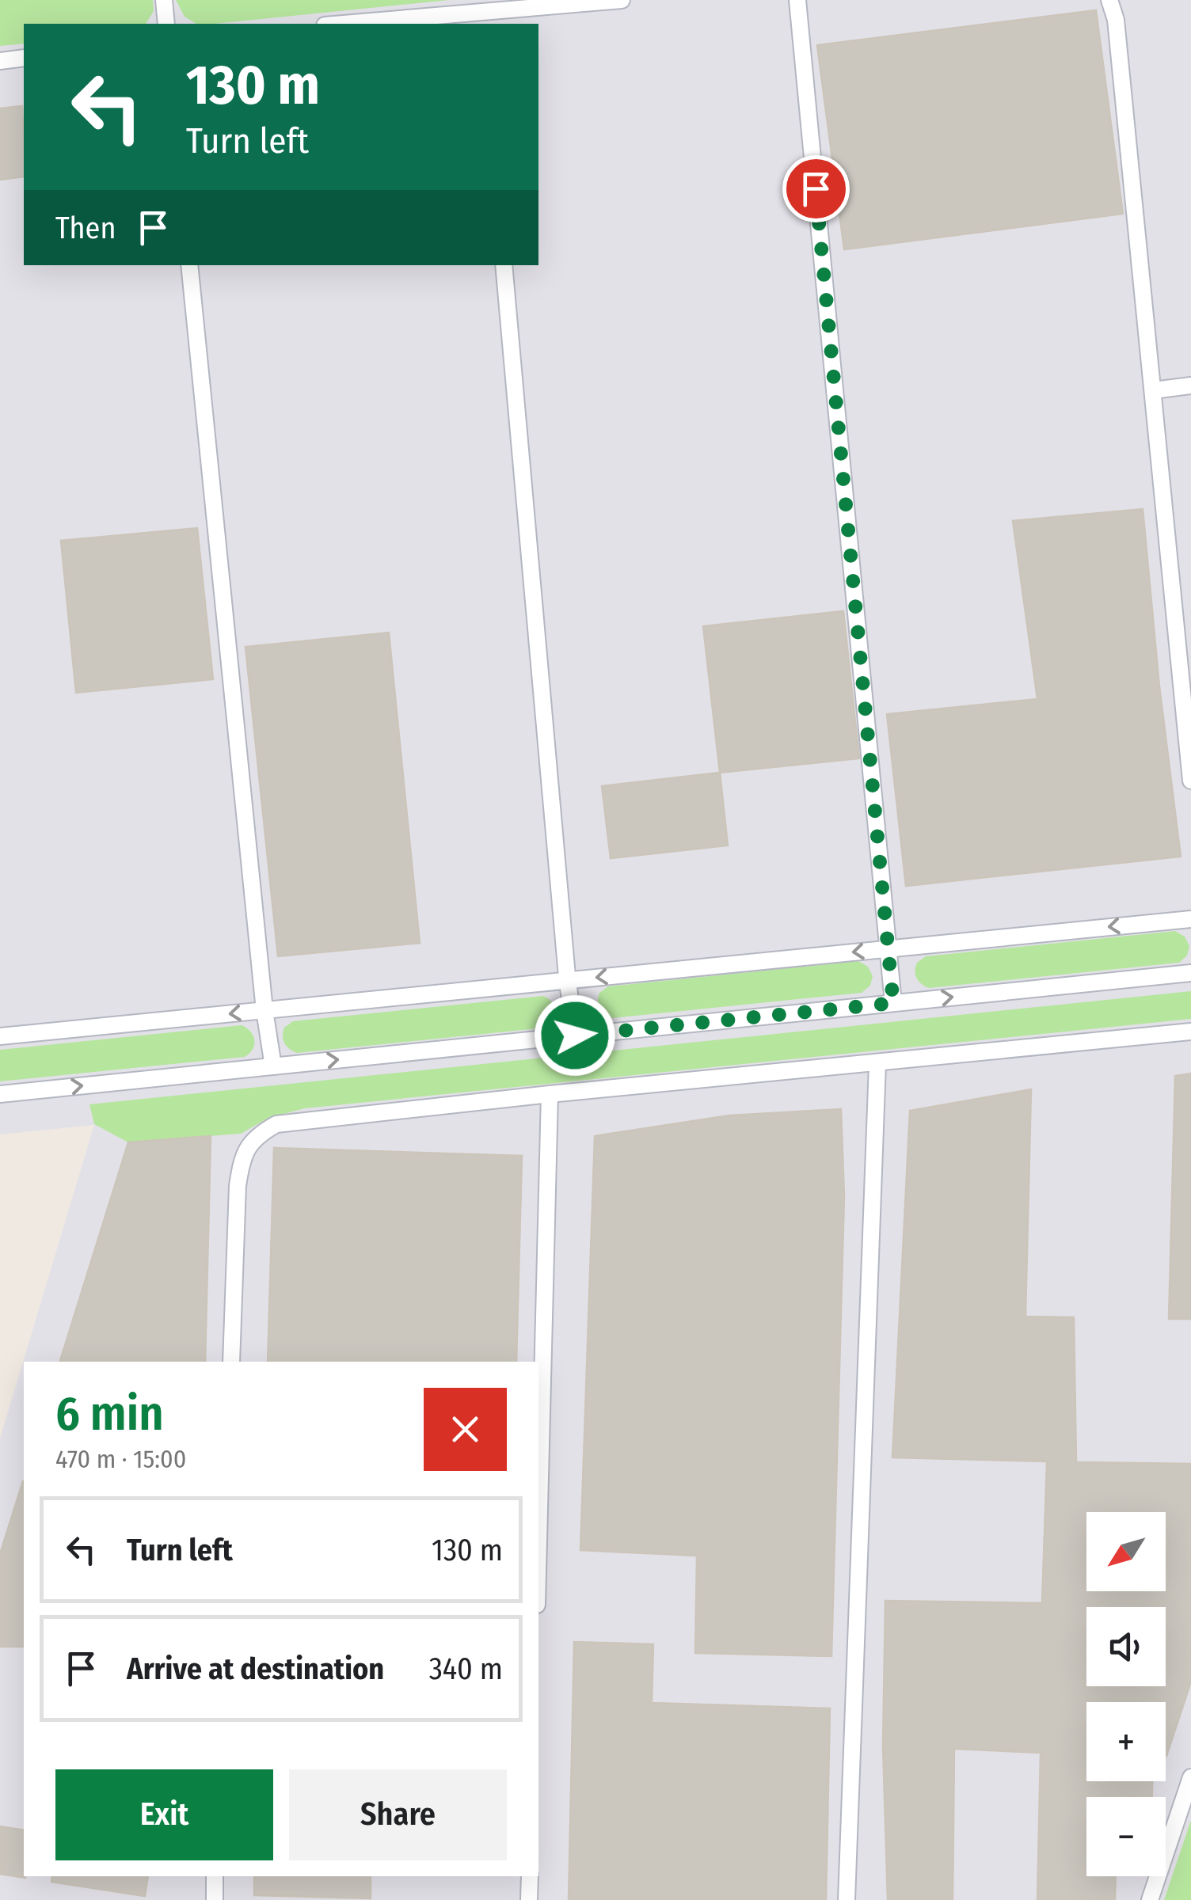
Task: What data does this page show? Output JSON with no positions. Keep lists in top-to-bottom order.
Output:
{
  "north": "bottom left",
  "page": {
    "turn": ["130 m", "Turn left"],
    "then": "Then",
    "heading": ["6 min", "470 m · 15:00"],
    "list": [
      {
        "name": "Turn left",
        "value": "130 m"
      },
      {
        "name": "Arrive at destination",
        "value": "340 m"
      }
    ],
    "map_buttons": ["+", "−"],
    "buttons": ["Exit", "Share"]
  }
}
